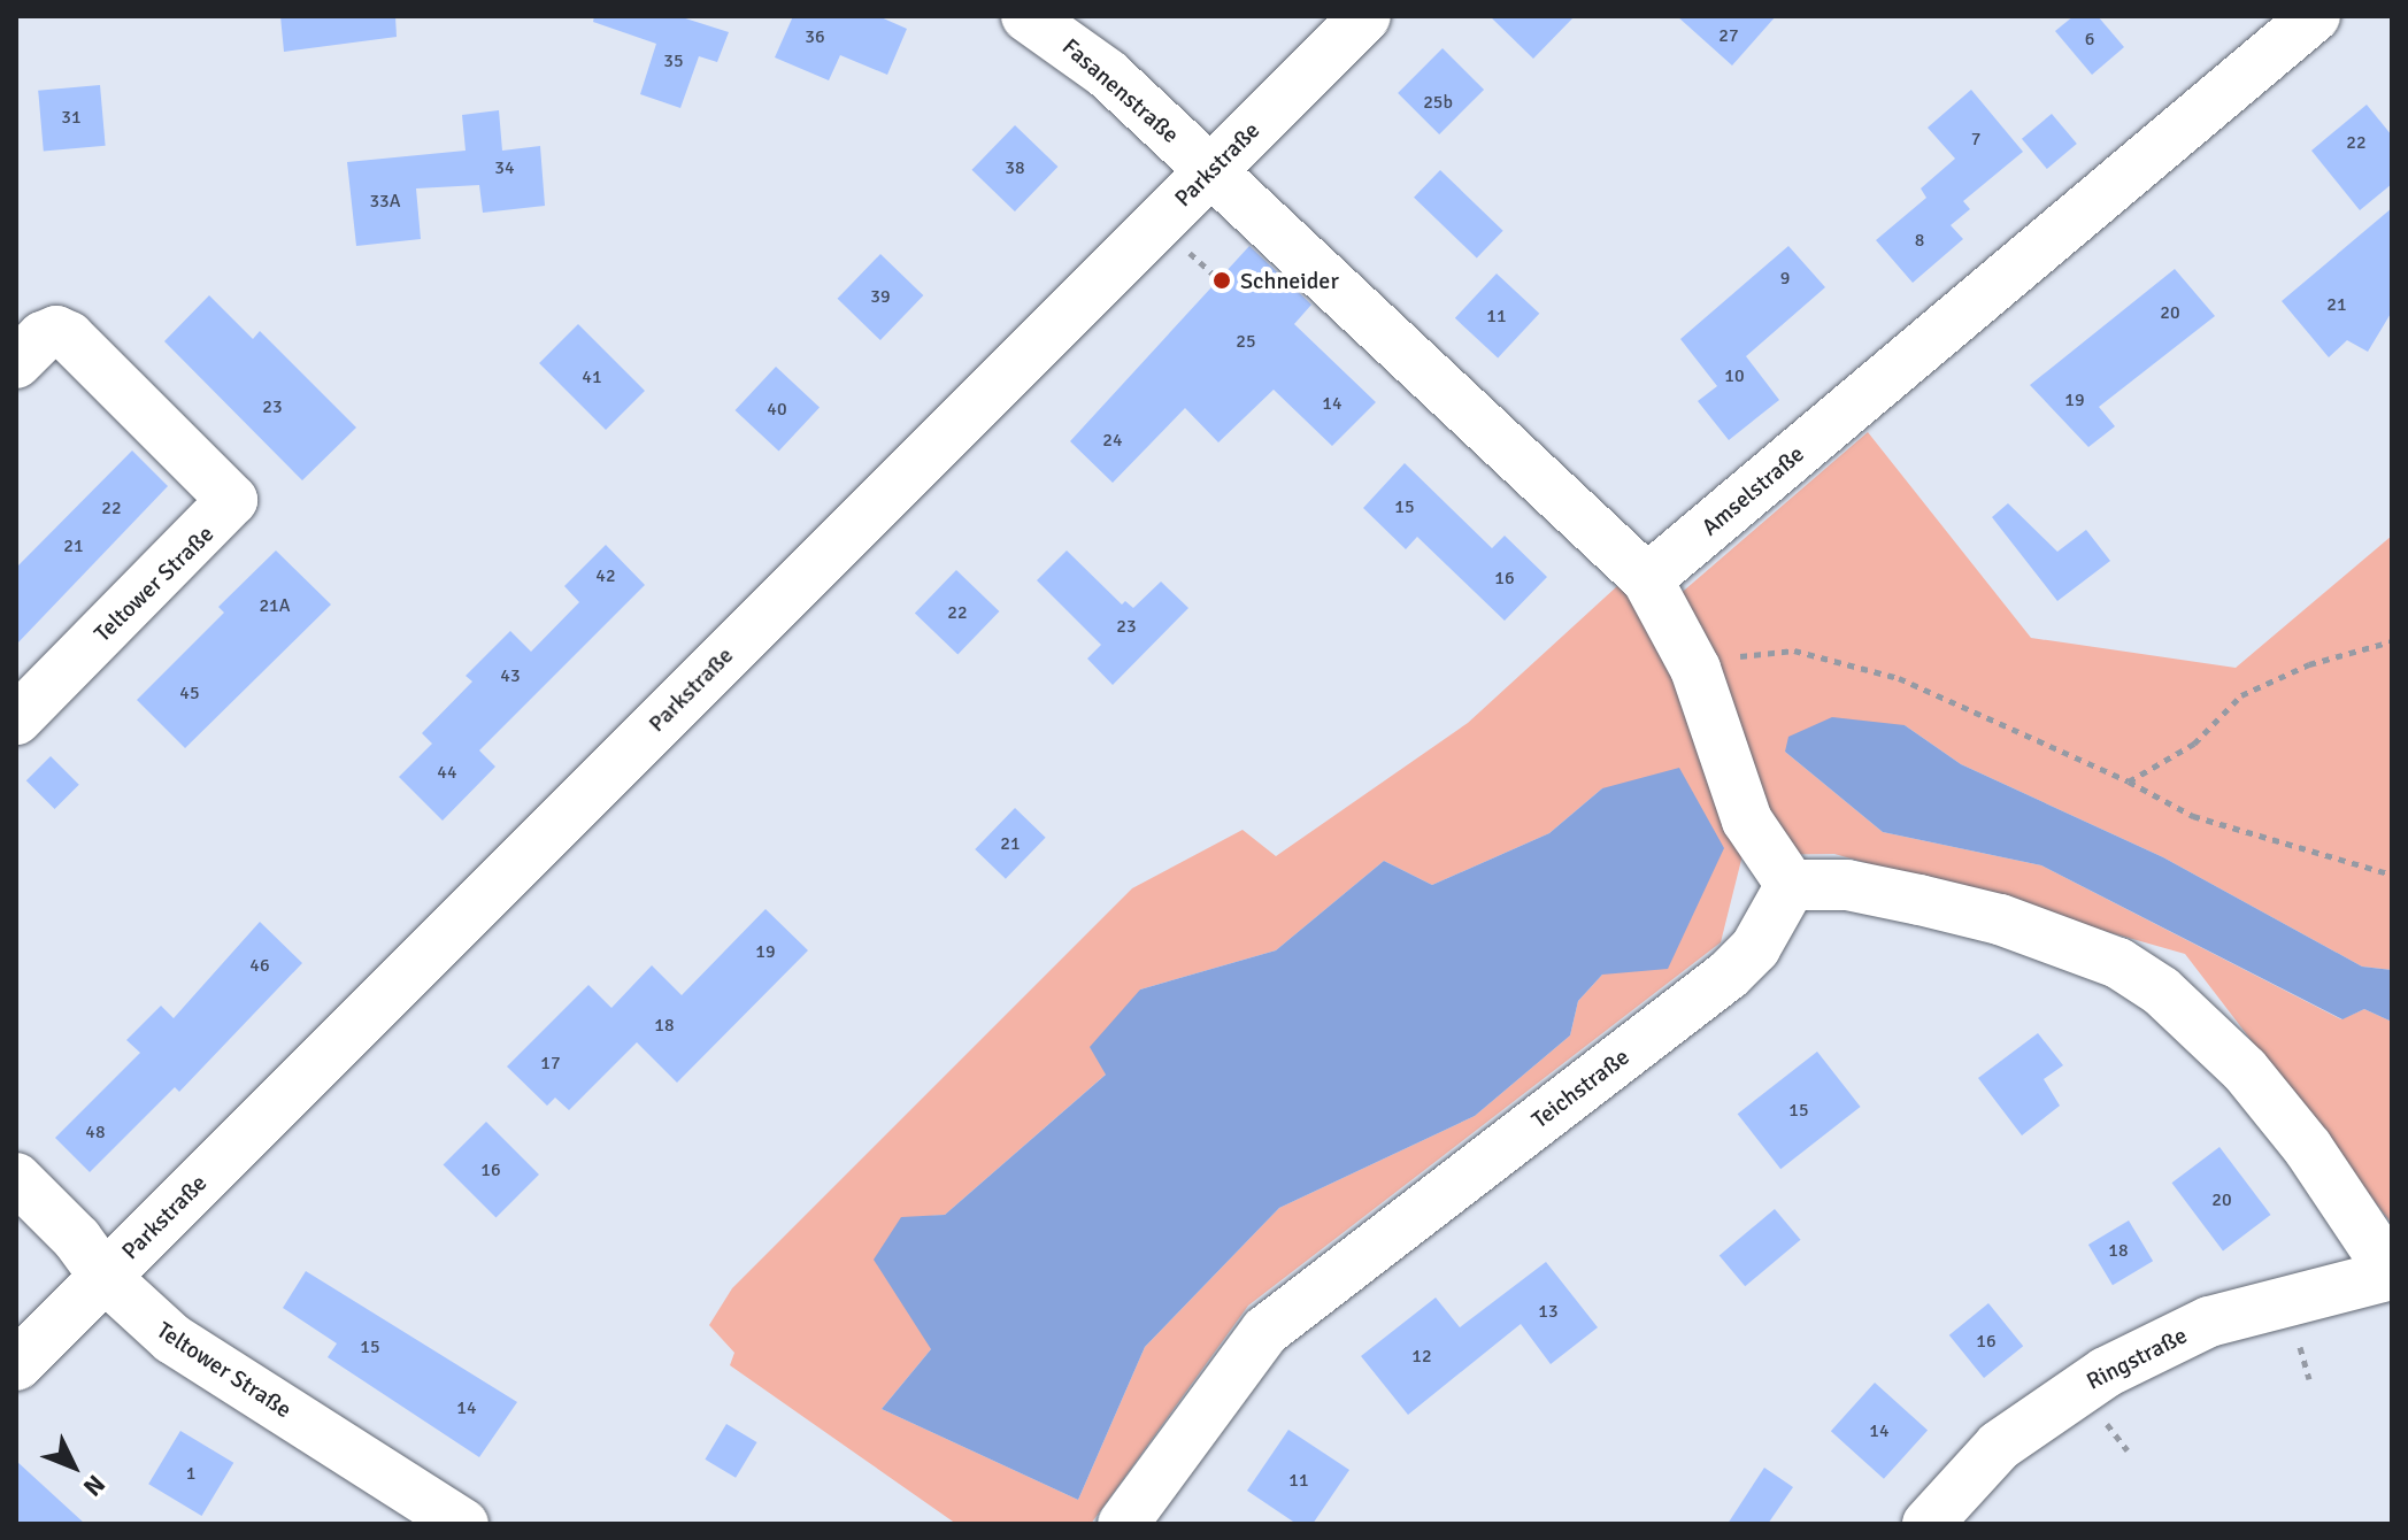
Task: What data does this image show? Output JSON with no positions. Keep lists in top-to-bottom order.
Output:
{
  "streets": {
    "street": [
      "Fasanenstraße",
      "Parkstraße",
      "Amselstraße",
      "Teltower Straße",
      "Teichstraße",
      "Ringstraße"
    ]
  },
  "crossings": [
    ["Fasanenstraße", "Parkstraße"],
    ["Parkstraße", "Teltower Straße"]
  ],
  "places": ["Schneider"],
  "house_numbers": [
    "27",
    "36",
    "6",
    "35",
    "25b",
    "31",
    "7",
    "22",
    "34",
    "38",
    "33A",
    "8",
    "9",
    "39",
    "21",
    "20",
    "11",
    "25",
    "10",
    "41",
    "19",
    "14",
    "23",
    "40",
    "24",
    "15",
    "22",
    "21",
    "42",
    "16",
    "21A",
    "22",
    "23",
    "43",
    "45",
    "44",
    "21",
    "19",
    "46",
    "18",
    "17",
    "15",
    "48",
    "16",
    "20",
    "18",
    "13",
    "16",
    "15",
    "12",
    "14",
    "14",
    "1",
    "11"
  ],
  "north": "bottom right"
}
